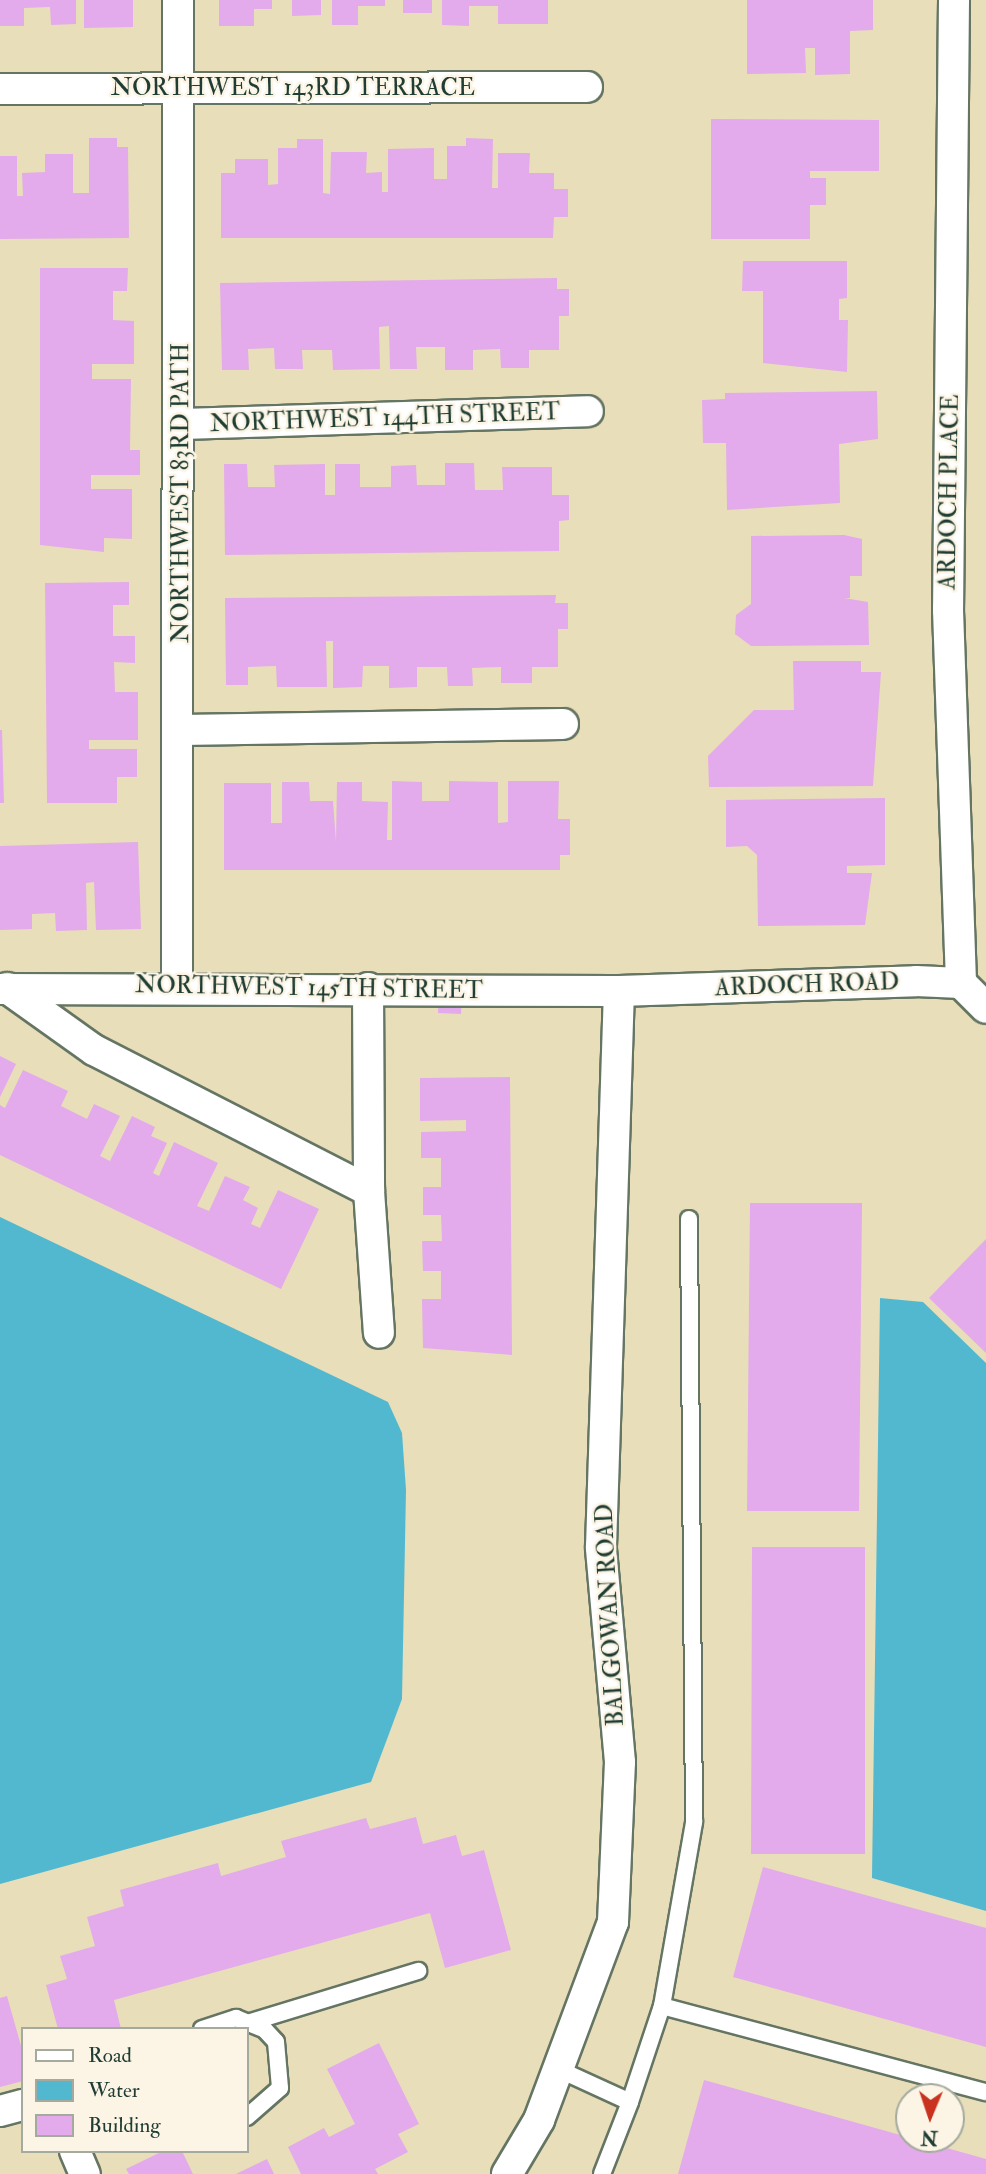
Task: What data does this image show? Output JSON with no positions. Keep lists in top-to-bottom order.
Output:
{
  "streets": {
    "street": [
      "NORTHWEST 143RD TERRACE",
      "NORTHWEST 144TH STREET",
      "ARDOCH PLACE",
      "NORTHWEST 83RD PATH",
      "ARDOCH ROAD",
      "NORTHWEST 145TH STREET",
      "BALGOWAN ROAD"
    ]
  },
  "crossings": [
    ["NORTHWEST 143RD TERRACE", "NORTHWEST 83RD PATH"],
    ["NORTHWEST 144TH STREET", "NORTHWEST 83RD PATH"],
    ["ARDOCH PLACE", "ARDOCH ROAD"],
    ["NORTHWEST 83RD PATH", "NORTHWEST 145TH STREET"],
    ["ARDOCH ROAD", "NORTHWEST 145TH STREET"],
    ["ARDOCH ROAD", "BALGOWAN ROAD"],
    ["NORTHWEST 145TH STREET", "BALGOWAN ROAD"]
  ],
  "legend": ["Road", "Water", "Building"],
  "north": "bottom"
}
